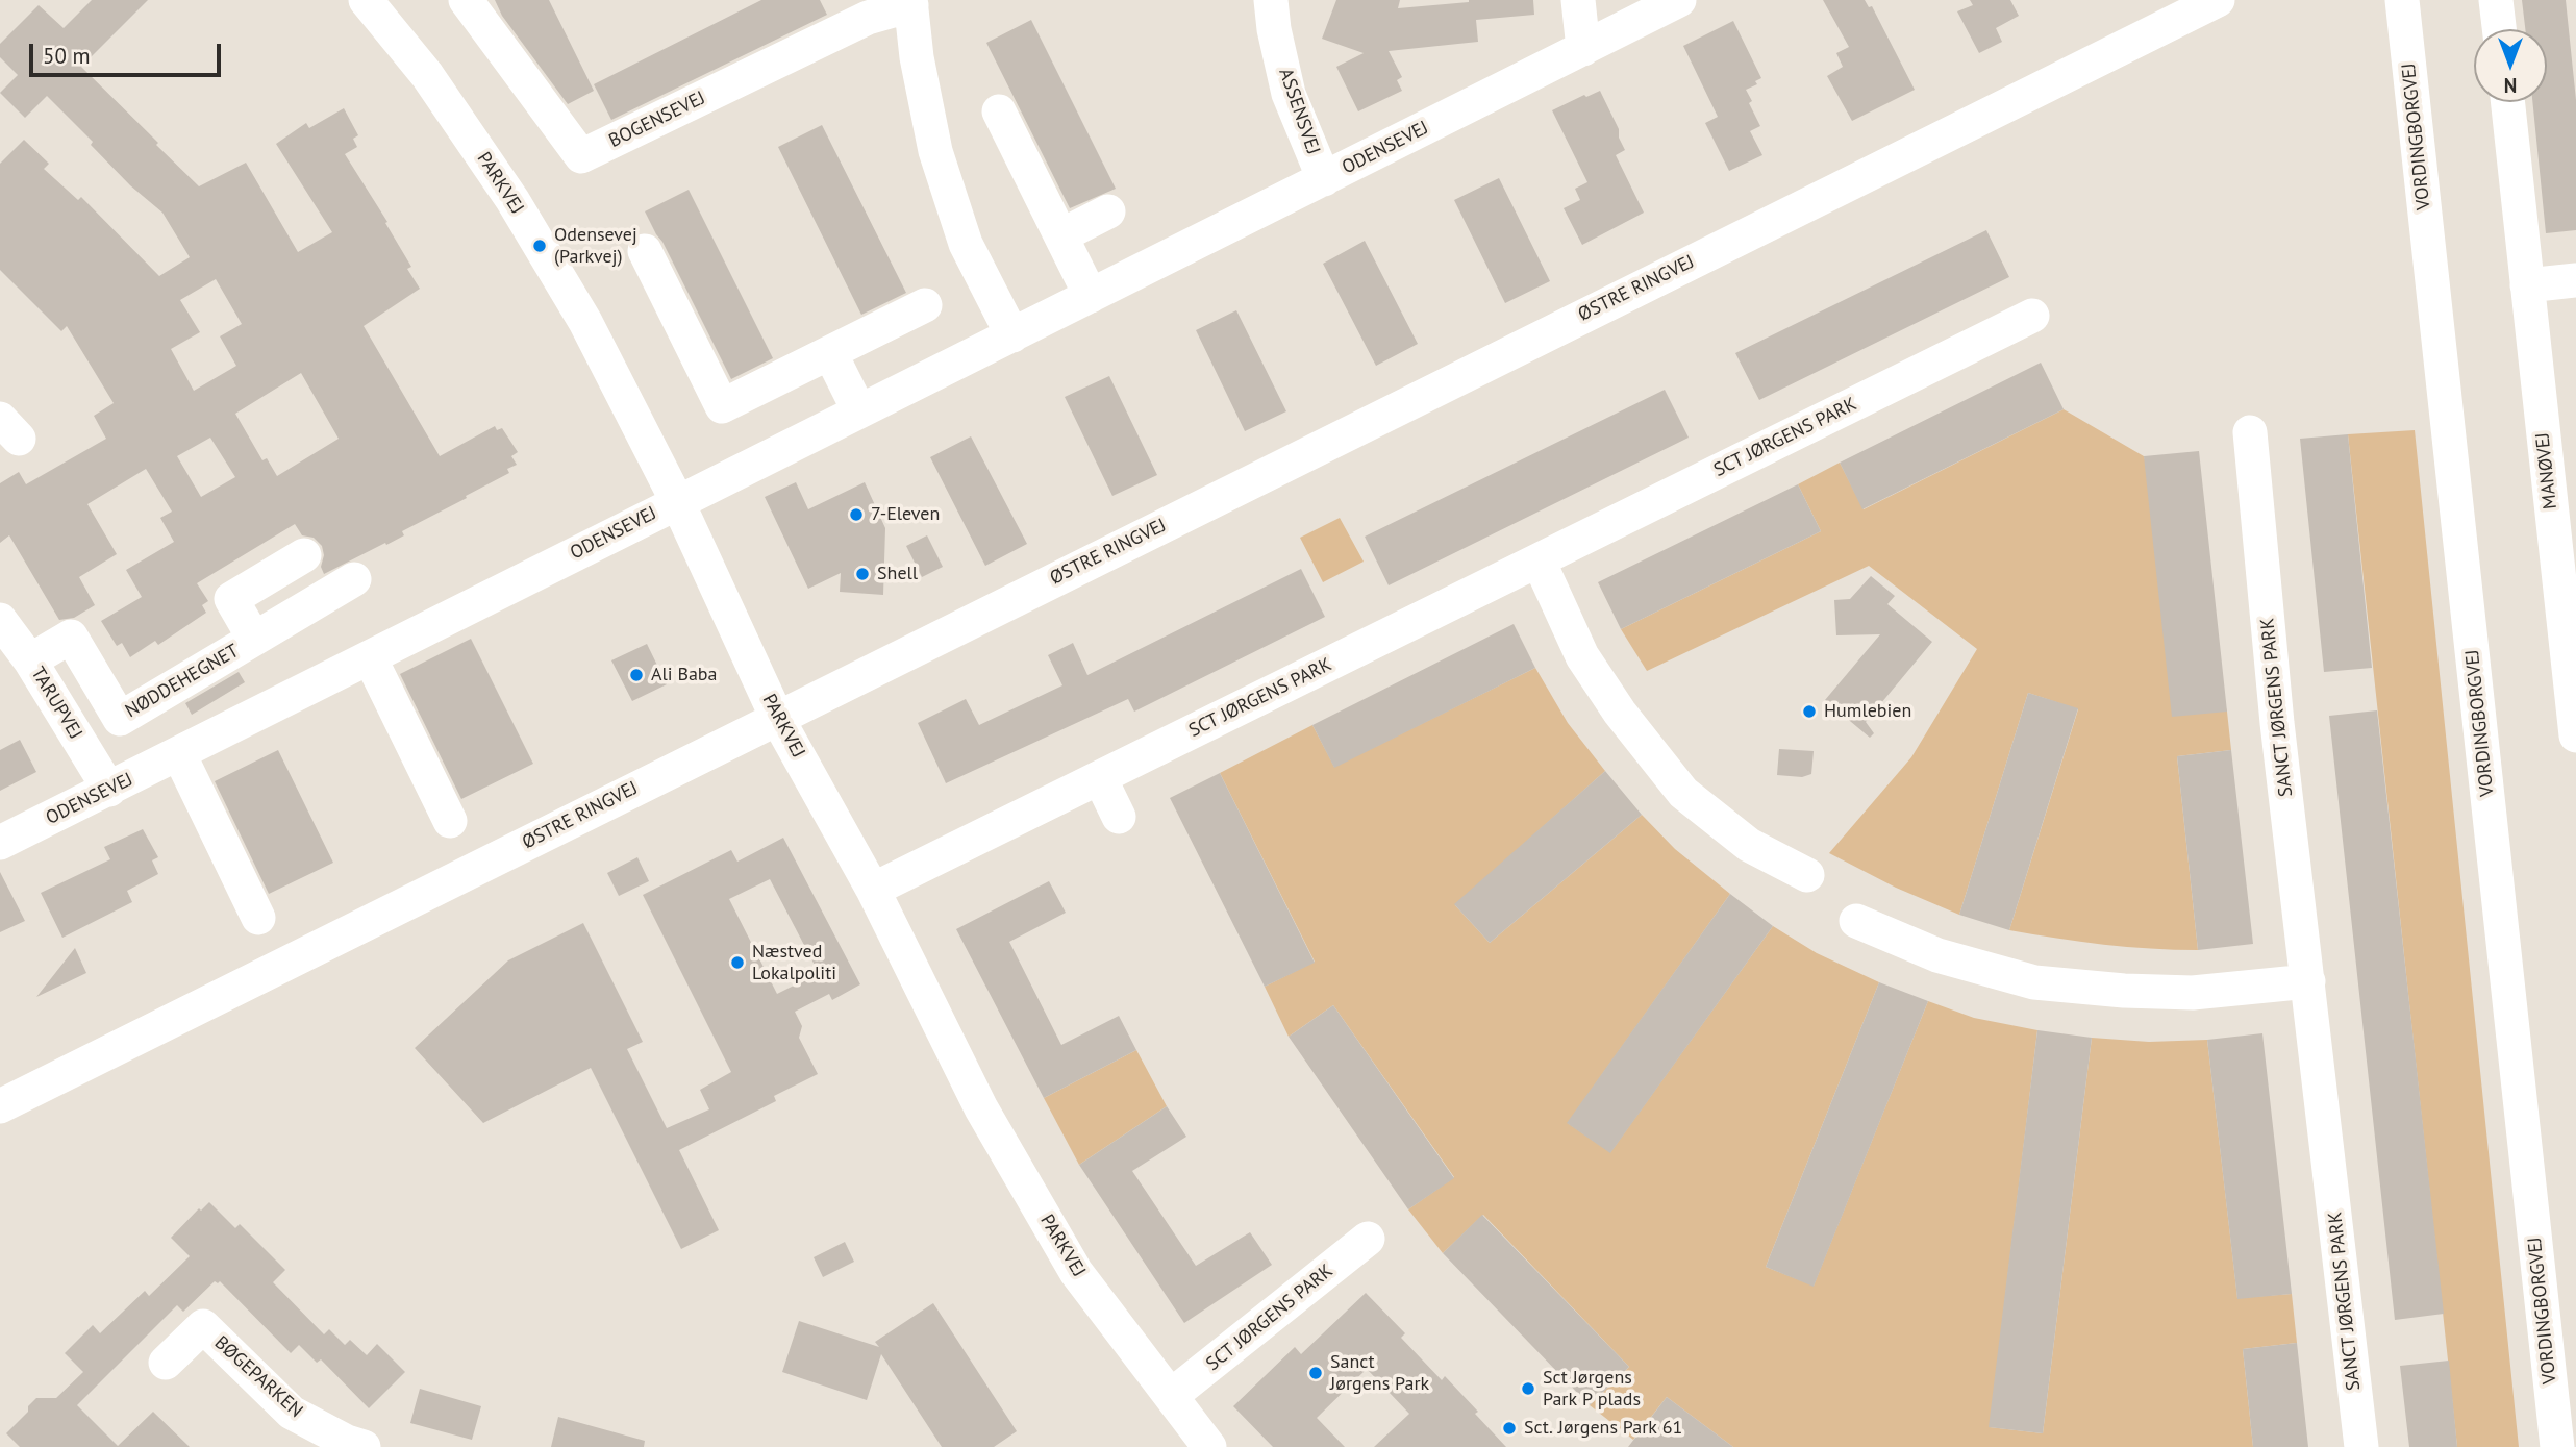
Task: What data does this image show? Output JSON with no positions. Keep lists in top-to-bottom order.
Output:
{
  "streets": {
    "street": [
      "ASSENSVEJ",
      "BOGENSEVEJ",
      "VORDINGBORGVEJ",
      "ODENSEVEJ",
      "PARKVEJ",
      "ØSTRE RINGVEJ",
      "SCT JØRGENS PARK",
      "MANØVEJ",
      "NØDDEHEGNET",
      "TARUPVEJ",
      "SANCT JØRGENS PARK",
      "BØGEPARKEN"
    ]
  },
  "crossings": [
    ["ASSENSVEJ", "ODENSEVEJ"],
    ["BOGENSEVEJ", "ODENSEVEJ"],
    ["ODENSEVEJ", "PARKVEJ"],
    ["ODENSEVEJ", "TARUPVEJ"],
    ["PARKVEJ", "ØSTRE RINGVEJ"],
    ["PARKVEJ", "SCT JØRGENS PARK"],
    ["NØDDEHEGNET", "TARUPVEJ"]
  ],
  "places": [
    "Odensevej (Parkvej)",
    "7-Eleven",
    "Shell",
    "Ali Baba",
    "Humlebien",
    "Næstved Lokalpoliti",
    "Sanct Jørgens Park",
    "Sct Jørgens Park P plads",
    "Sct. Jørgens Park 61"
  ],
  "scale_bar": "50 m",
  "north": "bottom"
}
